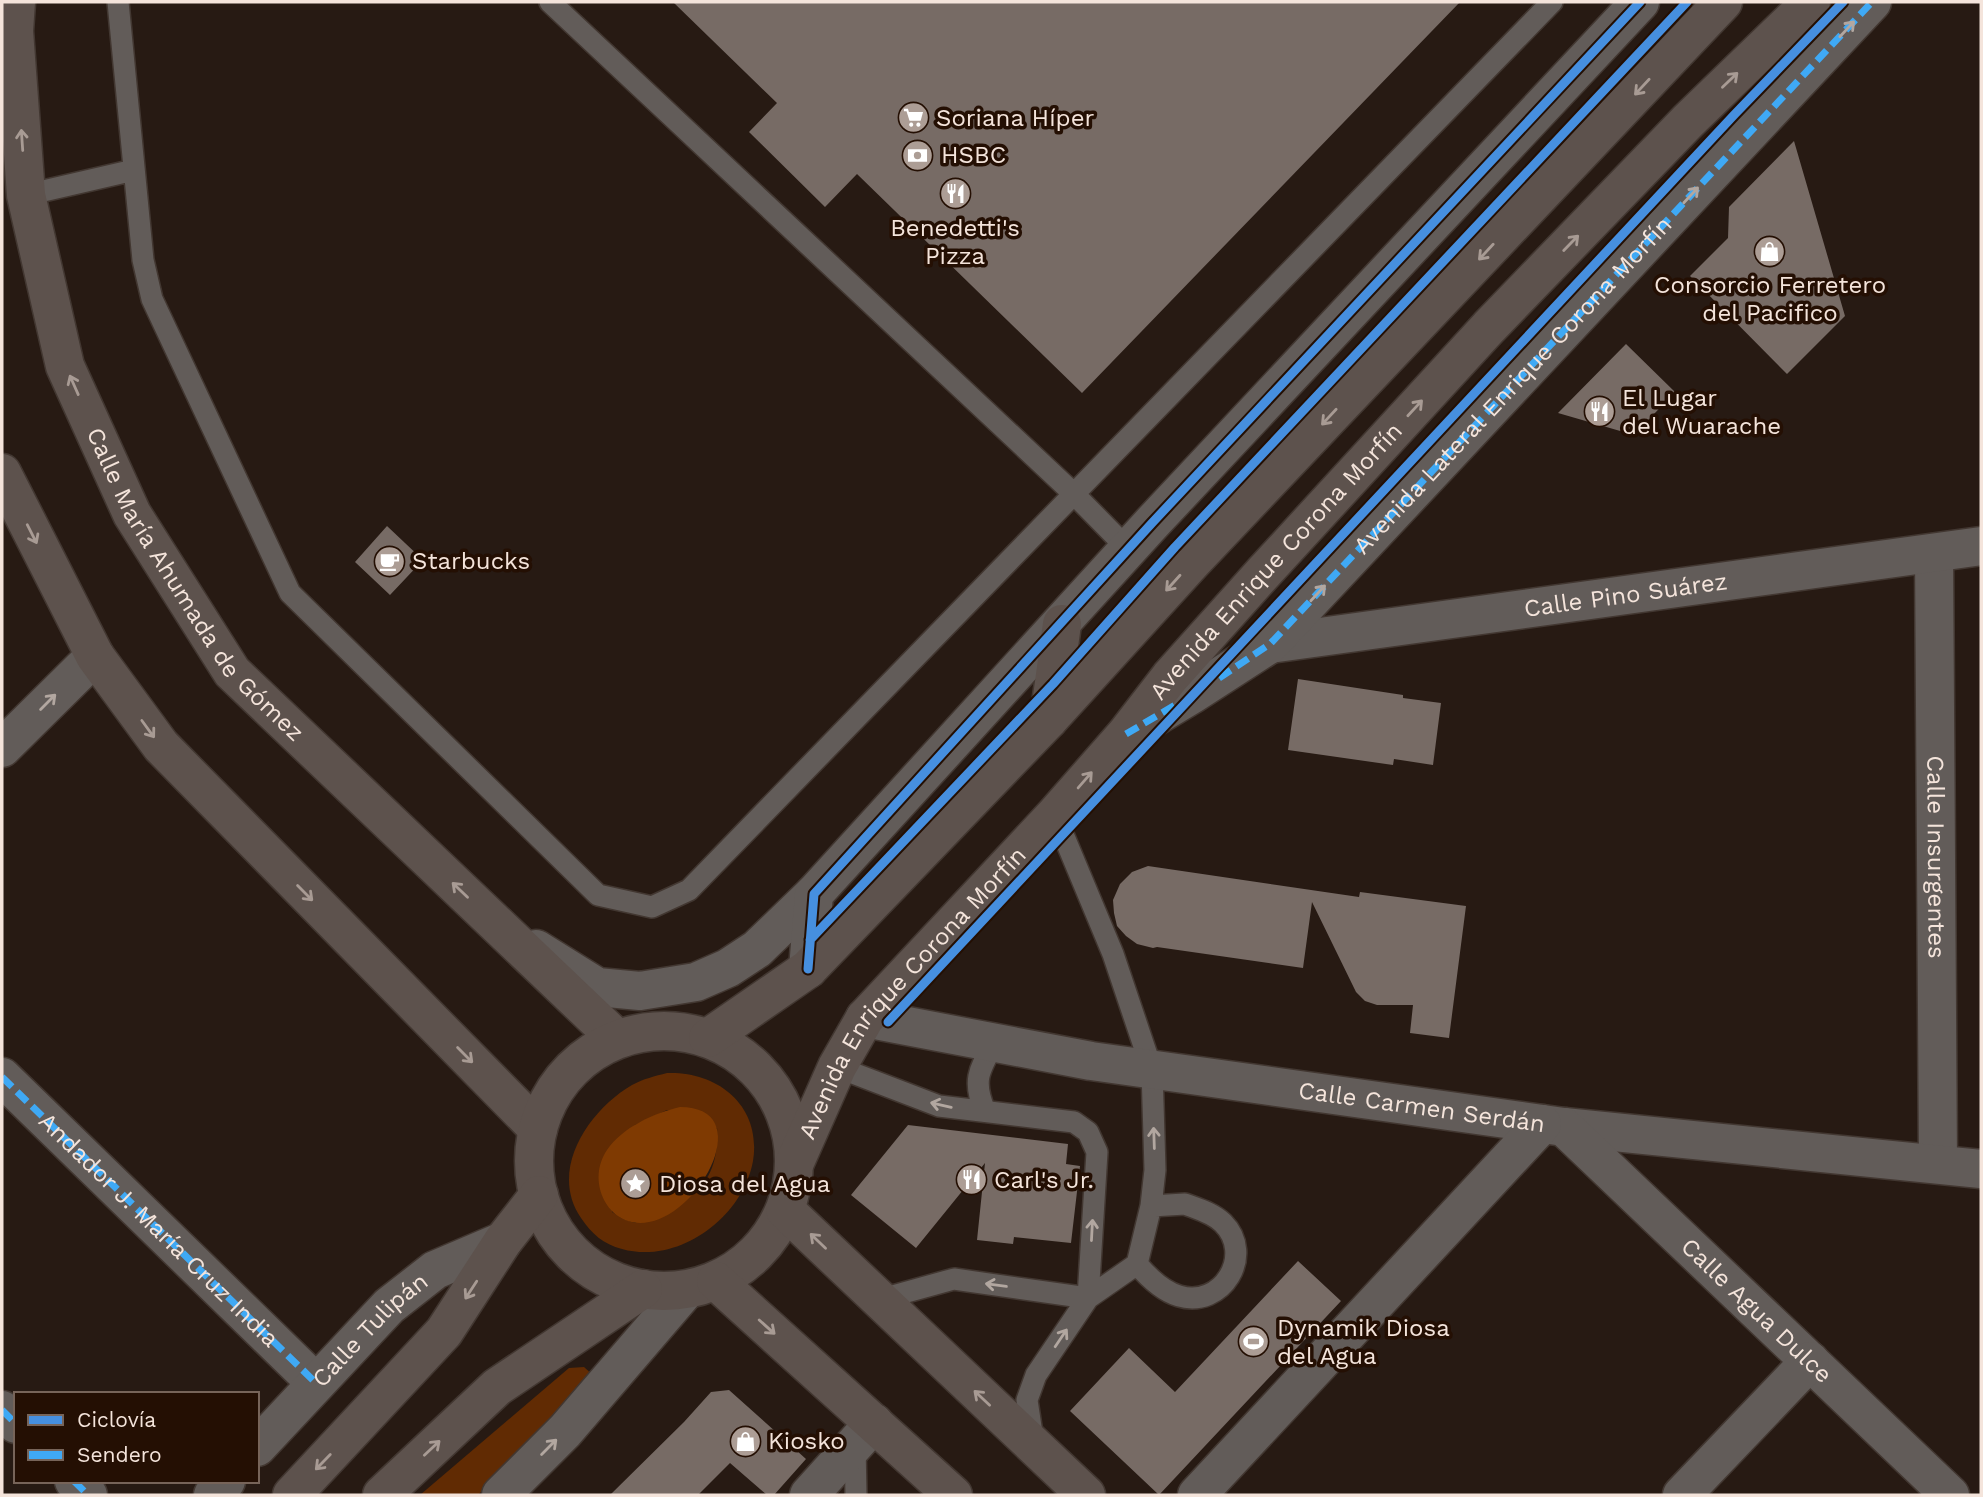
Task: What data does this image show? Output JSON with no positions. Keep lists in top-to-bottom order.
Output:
{
  "streets": {
    "main road": ["Avenida Enrique Corona Morfín", "Calle María Ahumada de Gómez"],
    "street": [
      "Avenida Lateral Enrique Corona Morfín",
      "Calle Pino Suárez",
      "Calle Insurgentes",
      "Calle Carmen Serdán",
      "Andador J. María Cruz India",
      "Calle Agua Dulce",
      "Calle Tulipán"
    ]
  },
  "crossings": [
    ["Avenida Lateral Enrique Corona Morfín", "Avenida Enrique Corona Morfín"],
    ["Avenida Lateral Enrique Corona Morfín", "Calle Pino Suárez"],
    ["Avenida Enrique Corona Morfín", "Calle María Ahumada de Gómez"],
    ["Avenida Enrique Corona Morfín", "Calle Carmen Serdán"],
    ["Calle Pino Suárez", "Calle Insurgentes"],
    ["Calle Insurgentes", "Calle Carmen Serdán"],
    ["Calle Carmen Serdán", "Calle Agua Dulce"],
    ["Andador J. María Cruz India", "Calle Tulipán"]
  ],
  "places": {
    "supermarket": ["Soriana Híper"],
    "bank": ["HSBC"],
    "restaurant": ["Benedetti's Pizza", "El Lugar del Wuarache", "Carl's Jr."],
    "shop": ["Consorcio Ferretero del Pacifico", "Kiosko"],
    "cafe": ["Starbucks"],
    "place": ["Diosa del Agua"],
    "sports": ["Dynamik Diosa del Agua"]
  },
  "legend": ["Ciclovía", "Sendero"]
}
